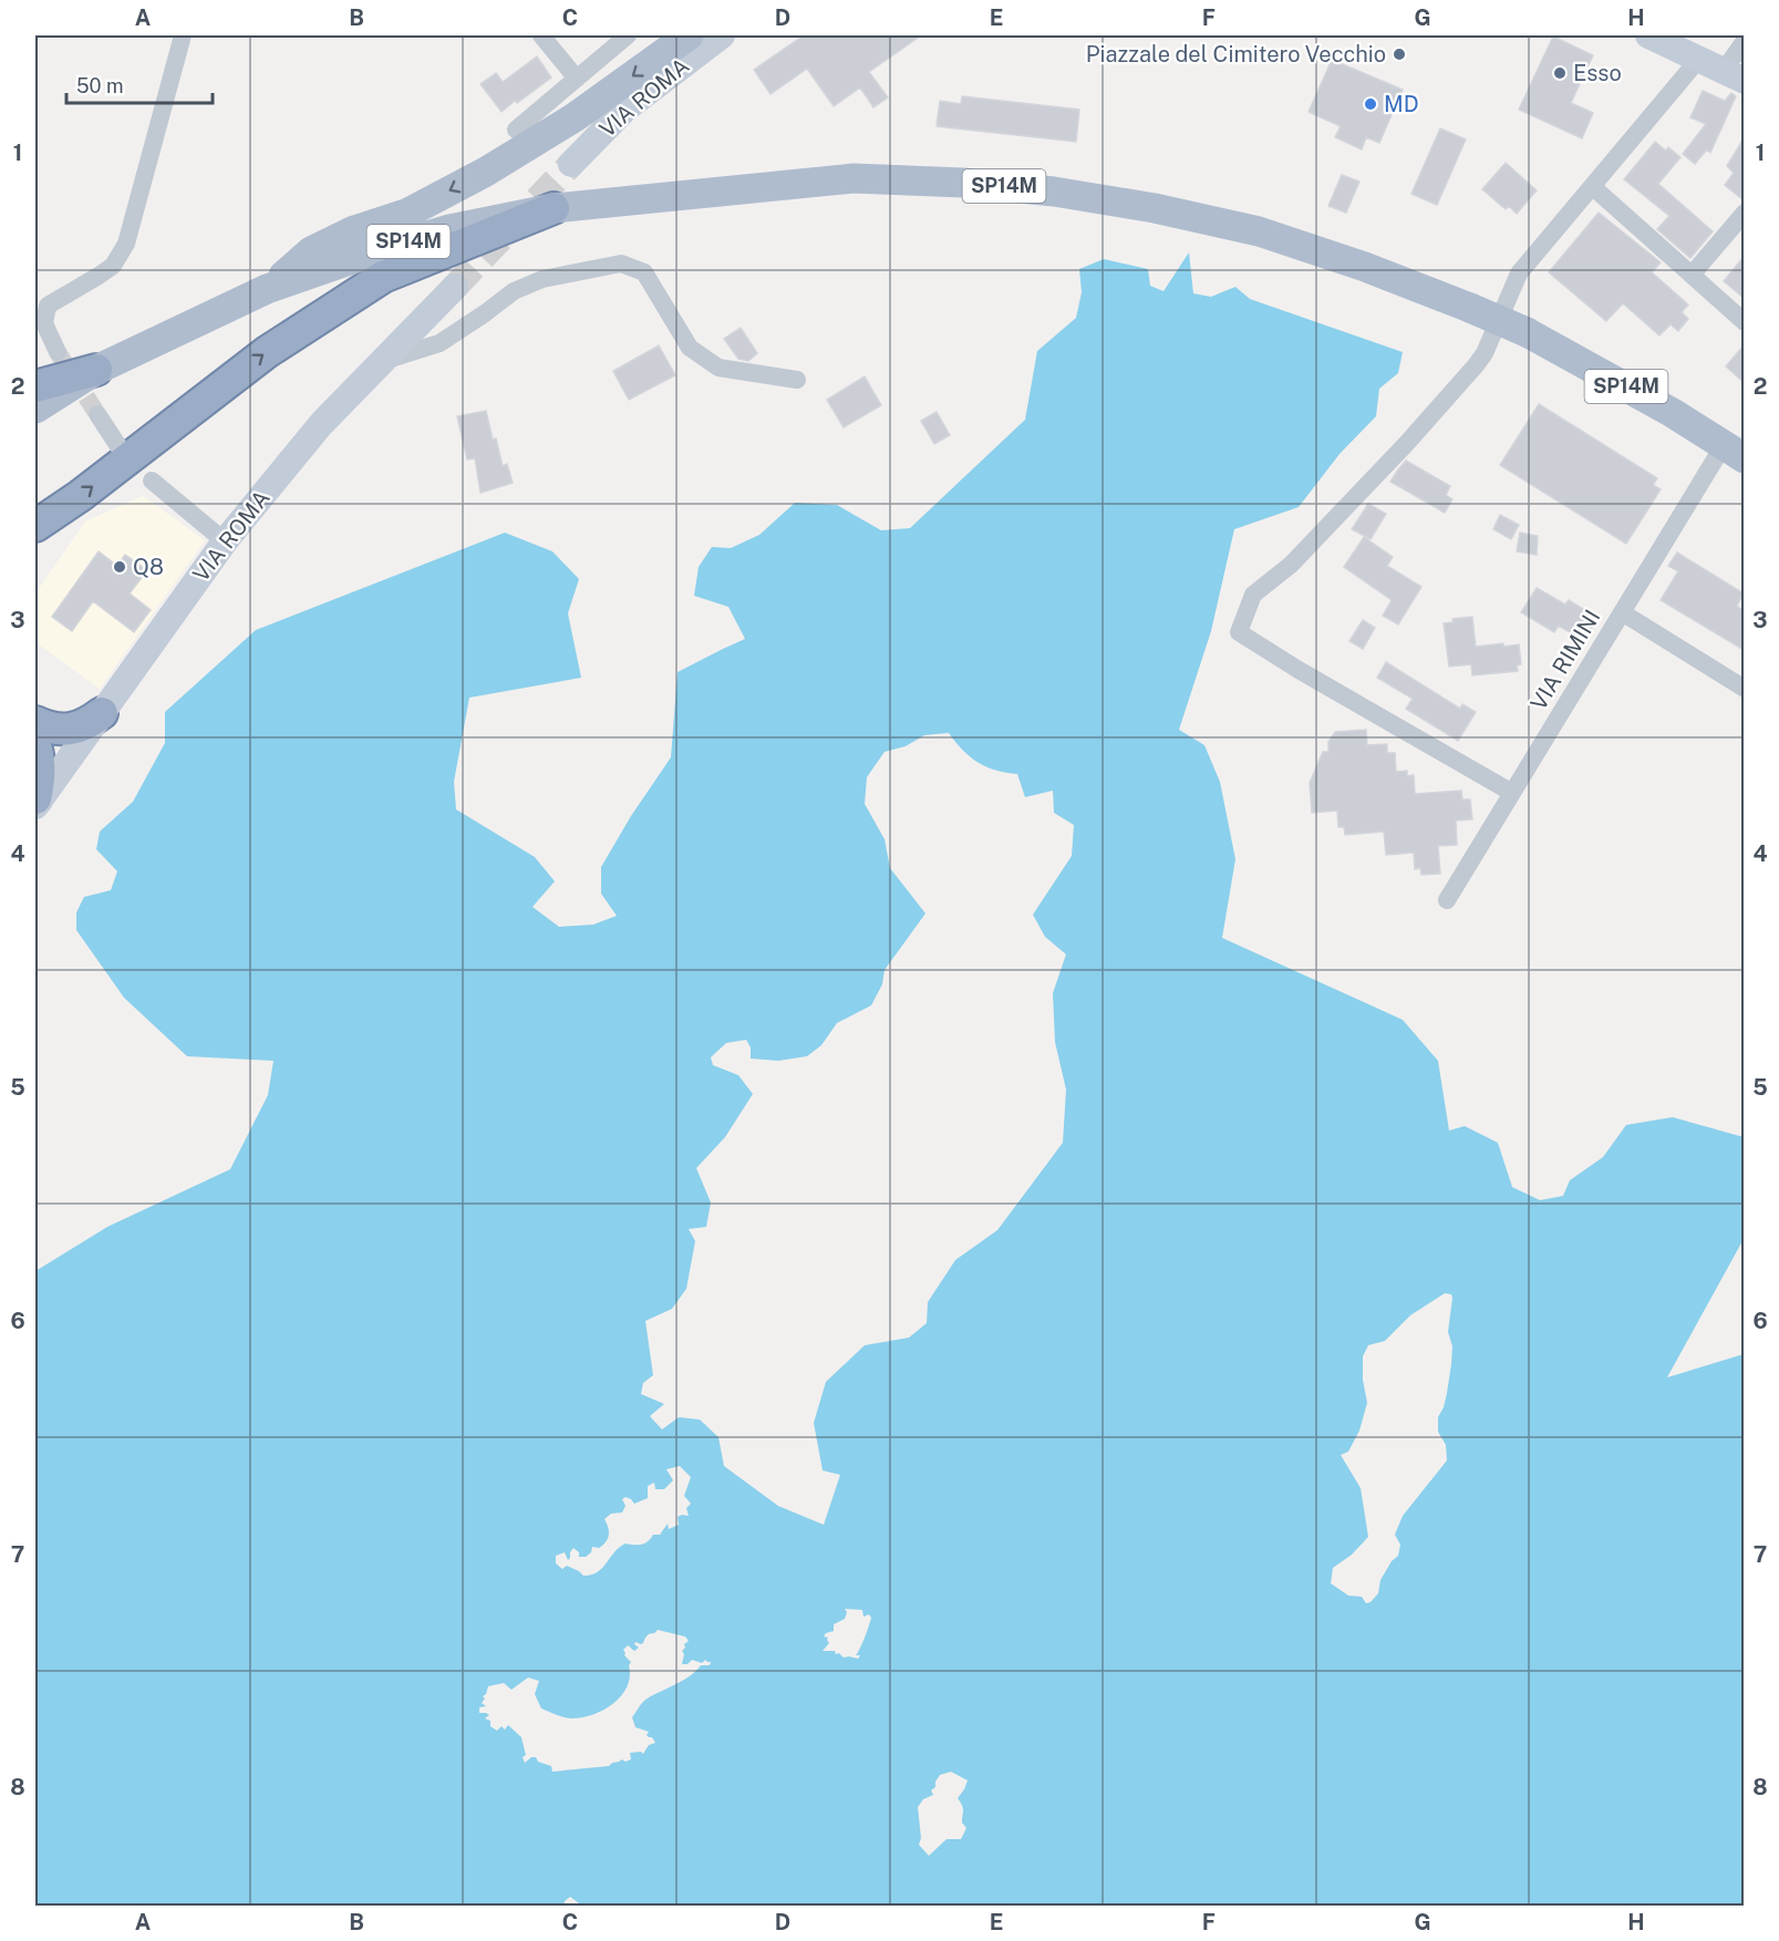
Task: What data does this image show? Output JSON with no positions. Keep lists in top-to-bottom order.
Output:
{
  "streets": {
    "main road": ["VIA ROMA", "SP14M"],
    "street": ["VIA RIMINI"]
  },
  "crossings": [
    ["SP14M", "VIA RIMINI"]
  ],
  "places": [
    "Piazzale del Cimitero Vecchio",
    "Esso",
    "MD",
    "Q8"
  ],
  "scale_bar": "50 m",
  "grid": {
    "columns": [
      "A",
      "B",
      "C",
      "D",
      "E",
      "F",
      "G",
      "H"
    ],
    "rows": [
      "1",
      "2",
      "3",
      "4",
      "5",
      "6",
      "7",
      "8"
    ]
  }
}
